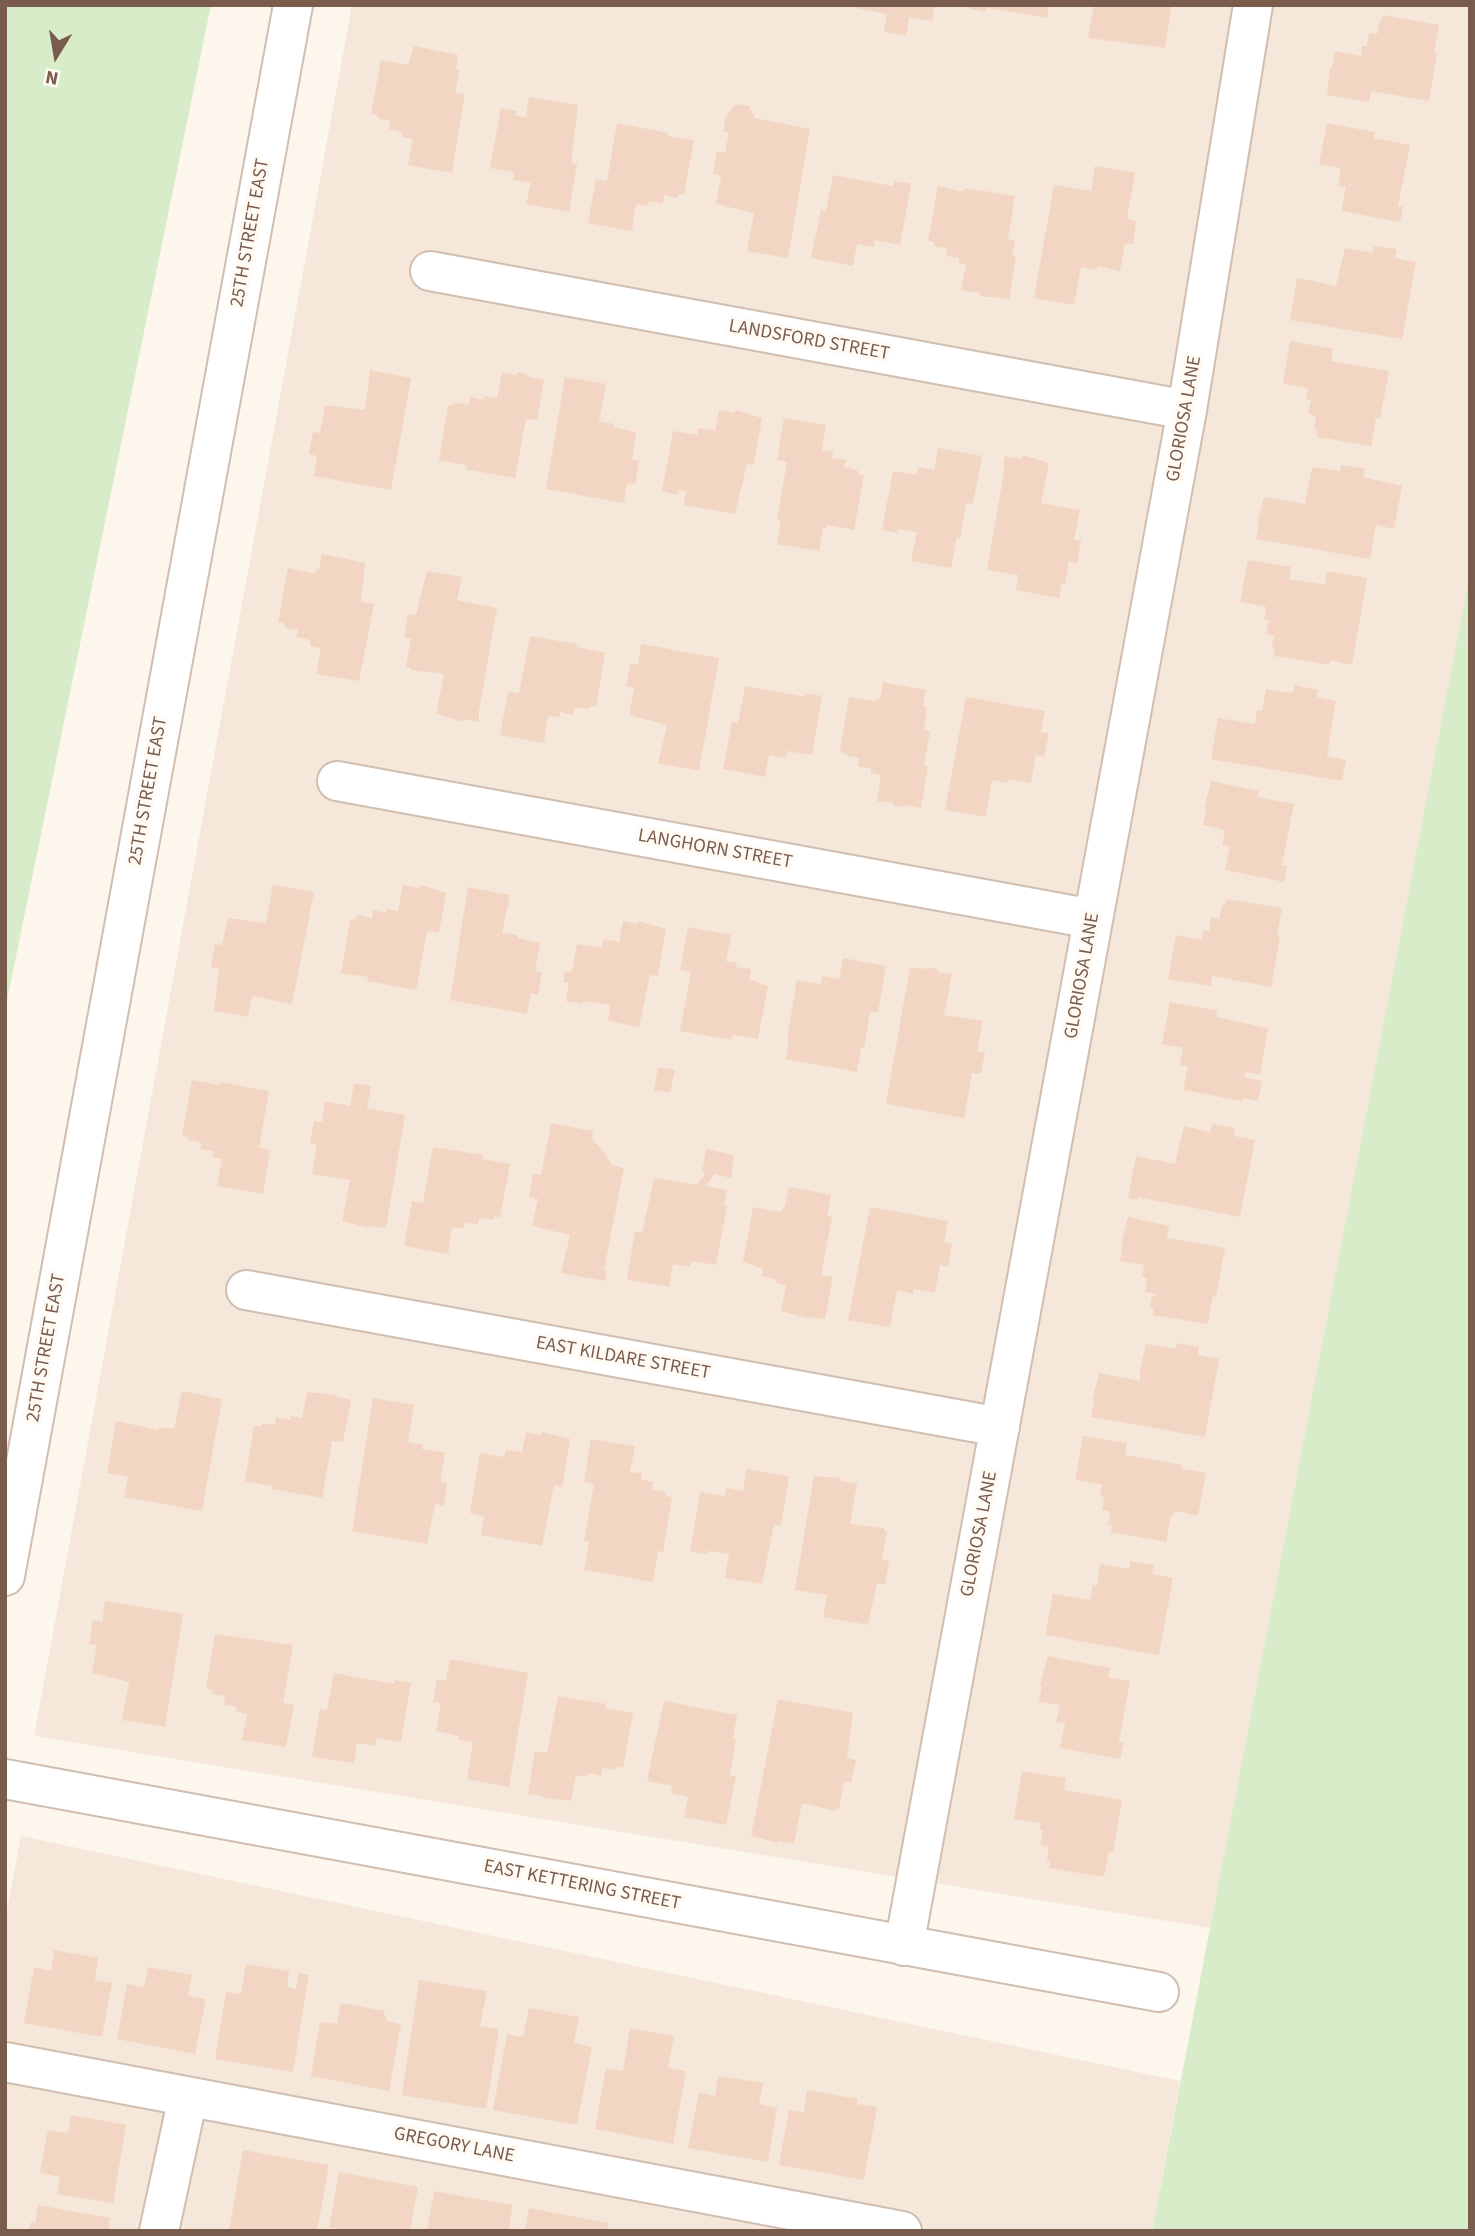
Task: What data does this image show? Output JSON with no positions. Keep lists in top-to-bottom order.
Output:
{
  "streets": {
    "street": [
      "25TH STREET EAST",
      "LANDSFORD STREET",
      "GLORIOSA LANE",
      "LANGHORN STREET",
      "EAST KILDARE STREET",
      "EAST KETTERING STREET",
      "GREGORY LANE"
    ]
  },
  "crossings": [
    ["LANDSFORD STREET", "GLORIOSA LANE"],
    ["GLORIOSA LANE", "LANGHORN STREET"],
    ["GLORIOSA LANE", "EAST KILDARE STREET"],
    ["GLORIOSA LANE", "EAST KETTERING STREET"]
  ],
  "north": "bottom"
}
